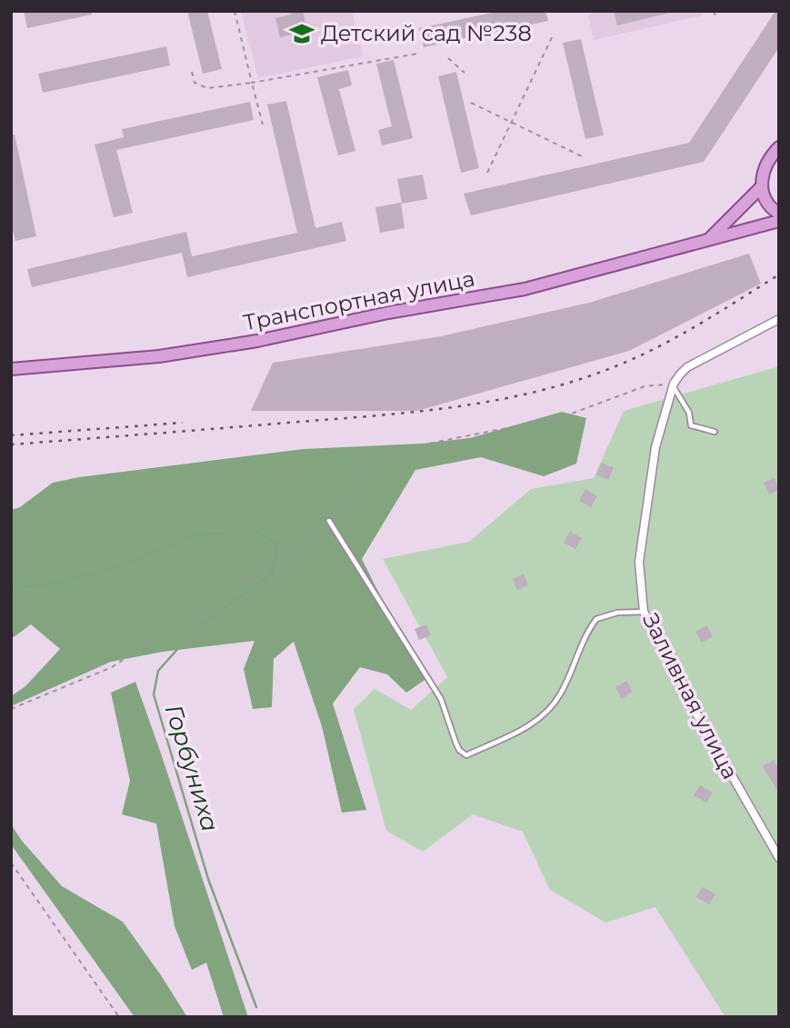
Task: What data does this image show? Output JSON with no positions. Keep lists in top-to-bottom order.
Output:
{
  "streets": {
    "main road": ["Транспортная улица"],
    "street": ["Заливная улица"]
  },
  "water": ["Горбуниха"],
  "places": {
    "school or university": ["Детский сад №238"]
  }
}
